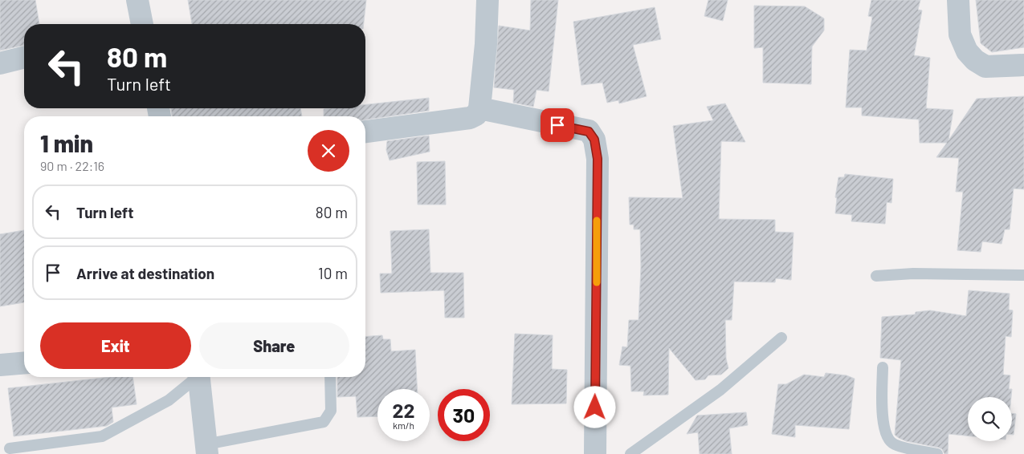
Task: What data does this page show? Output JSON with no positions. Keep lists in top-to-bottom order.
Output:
{
  "page": {
    "turn": ["80 m", "Turn left"],
    "heading": ["1 min", "90 m · 22:16"],
    "list": [
      {
        "name": "Turn left",
        "value": "80 m"
      },
      {
        "name": "Arrive at destination",
        "value": "10 m"
      }
    ],
    "buttons": ["Exit", "Share"],
    "speed": "22 km/h",
    "limit": "30"
  }
}
